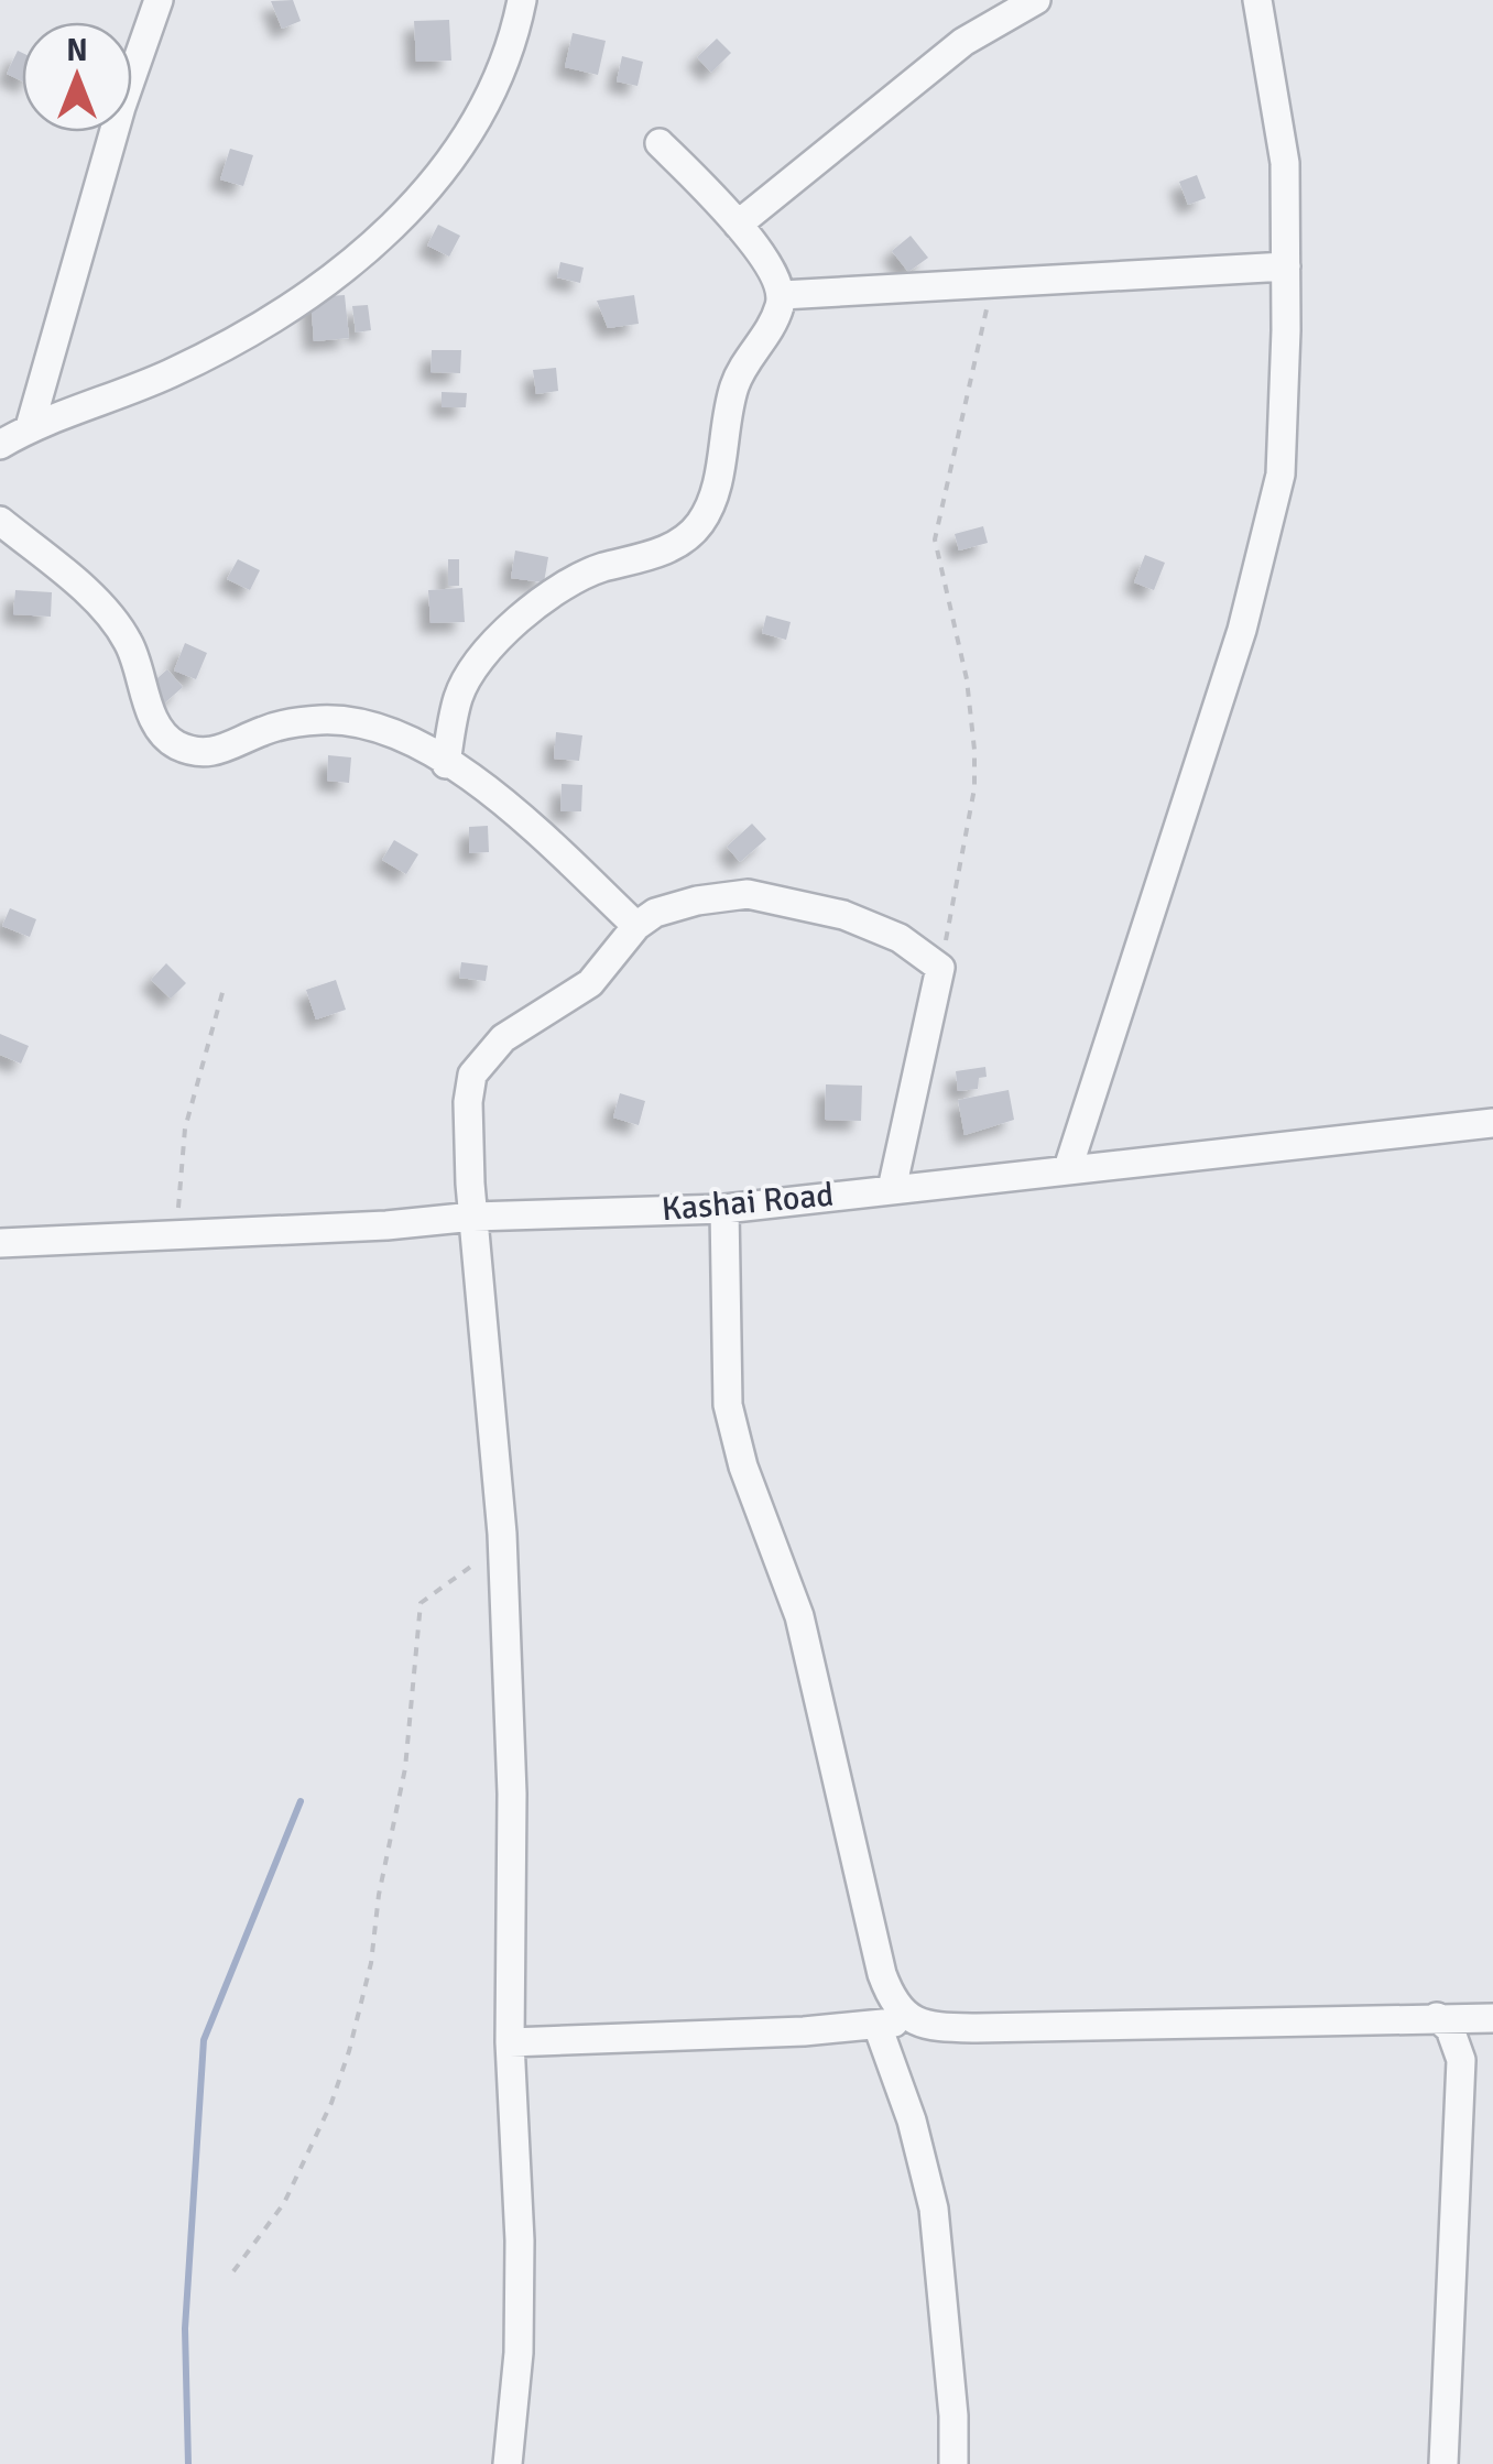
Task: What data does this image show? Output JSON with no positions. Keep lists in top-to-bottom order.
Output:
{
  "streets": {
    "street": ["Kashai Road"]
  },
  "north": "top"
}
